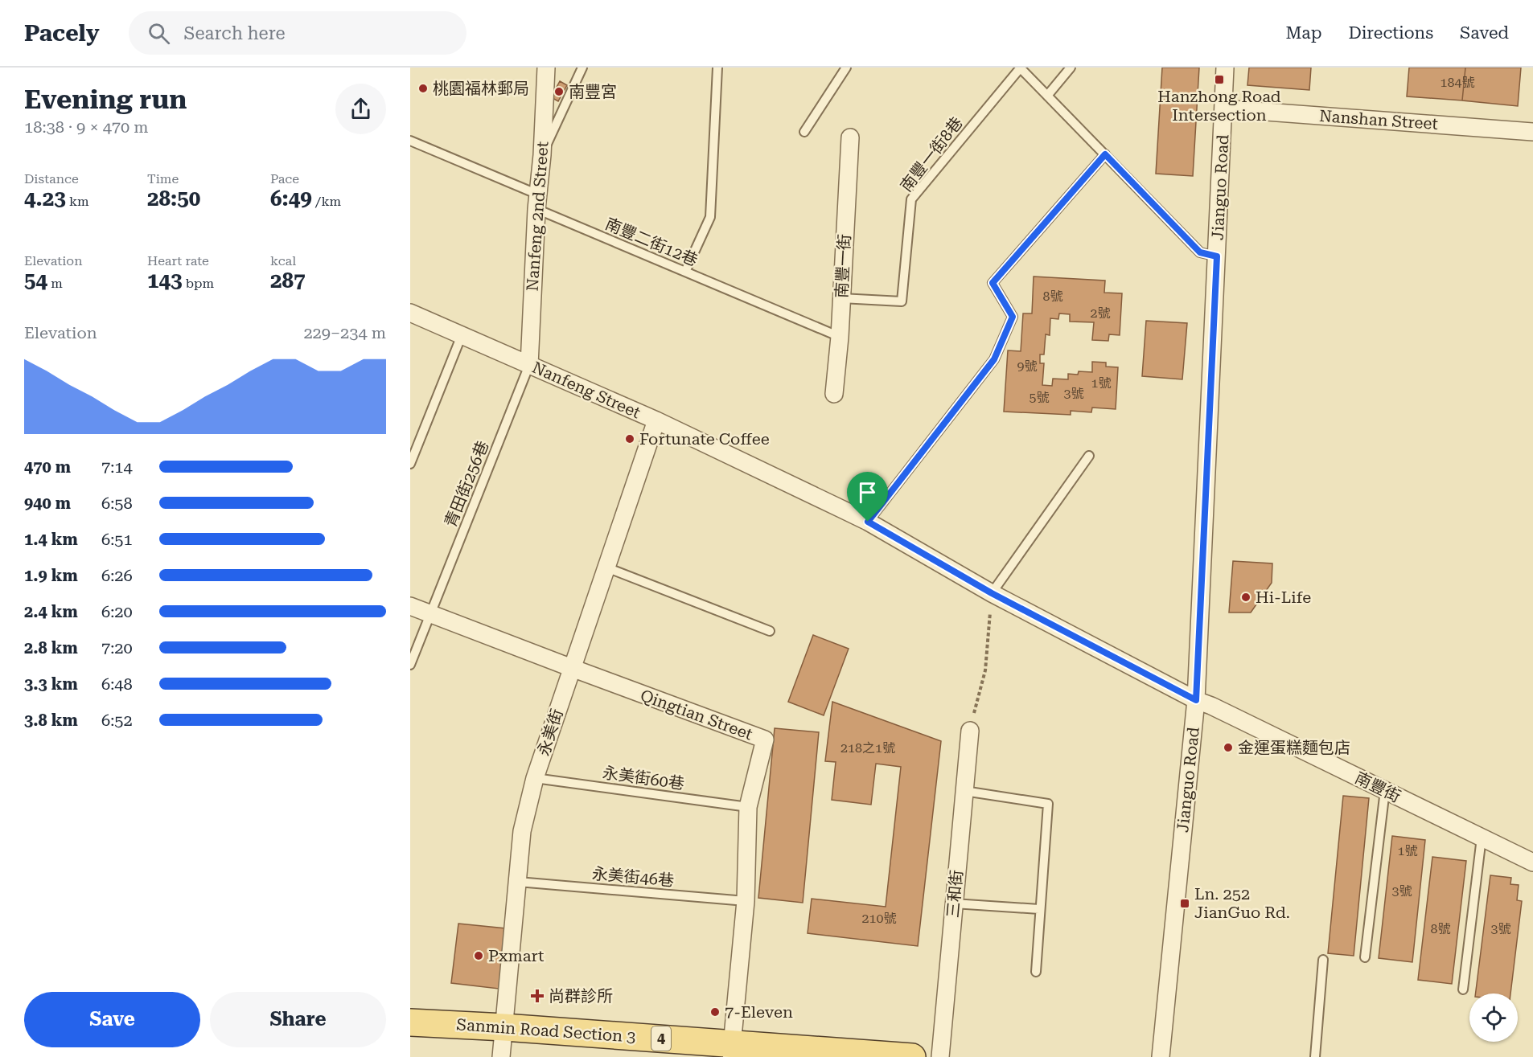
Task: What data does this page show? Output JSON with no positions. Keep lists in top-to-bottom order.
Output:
{
  "streets": {
    "main road": ["Sanmin Road Section 3", "4"],
    "street": [
      "Nanshan Street",
      "Jianguo Road",
      "Nanfeng 2nd Street",
      "南豐一街",
      "Nanfeng Street",
      "Qingtian Street",
      "永美街",
      "南豐街",
      "三和街"
    ],
    "lane": [
      "南豐一街8巷",
      "南豐二街12巷",
      "青田街256巷",
      "永美街60巷",
      "永美街46巷"
    ]
  },
  "crossings": [
    ["Nanshan Street", "Jianguo Road"],
    ["南豐一街8巷", "南豐一街"],
    ["Jianguo Road", "Nanfeng Street"],
    ["Jianguo Road", "南豐街"],
    ["Nanfeng 2nd Street", "南豐二街12巷"],
    ["Nanfeng 2nd Street", "Nanfeng Street"],
    ["Nanfeng 2nd Street", "青田街256巷"],
    ["南豐二街12巷", "南豐一街"],
    ["Nanfeng Street", "青田街256巷"],
    ["Nanfeng Street", "永美街"],
    ["Nanfeng Street", "南豐街"],
    ["青田街256巷", "Qingtian Street"],
    ["Qingtian Street", "永美街"],
    ["Qingtian Street", "永美街60巷"],
    ["Qingtian Street", "永美街46巷"],
    ["Qingtian Street", "Sanmin Road Section 3"],
    ["永美街", "永美街60巷"],
    ["永美街", "永美街46巷"],
    ["永美街", "Sanmin Road Section 3"]
  ],
  "places": {
    "transit": ["Hanzhong Road Intersection", "Ln. 252 JianGuo Rd."],
    "other": [
      "桃園福林郵局",
      "南豐宮",
      "Fortunate Coffee",
      "Hi-Life",
      "金運蛋糕麵包店",
      "Pxmart",
      "7-Eleven"
    ],
    "health": ["尚群診所"]
  },
  "house_numbers": [
    "184號",
    "8號",
    "2號",
    "9號",
    "1號",
    "3號",
    "5號",
    "218之1號",
    "1號",
    "3號",
    "210號",
    "8號",
    "3號"
  ],
  "page": {
    "header": "Pacely",
    "search": "Search here",
    "nav": ["Map", "Directions", "Saved"],
    "heading": ["Evening run", "18:38 · 9 × 470 m"],
    "stats": [
      ["Distance", "4.23 km"],
      ["Time", "28:50"],
      ["Pace", "6:49 /km"],
      ["Elevation", "54 m"],
      ["Heart rate", "143 bpm"],
      ["kcal", "287"]
    ],
    "chart": ["Elevation", "229–234 m"],
    "list": [
      {
        "name": "470 m",
        "note": "7:14"
      },
      {
        "name": "940 m",
        "note": "6:58"
      },
      {
        "name": "1.4 km",
        "note": "6:51"
      },
      {
        "name": "1.9 km",
        "note": "6:26"
      },
      {
        "name": "2.4 km",
        "note": "6:20"
      },
      {
        "name": "2.8 km",
        "note": "7:20"
      },
      {
        "name": "3.3 km",
        "note": "6:48"
      },
      {
        "name": "3.8 km",
        "note": "6:52"
      }
    ],
    "buttons": ["Save", "Share"]
  }
}
